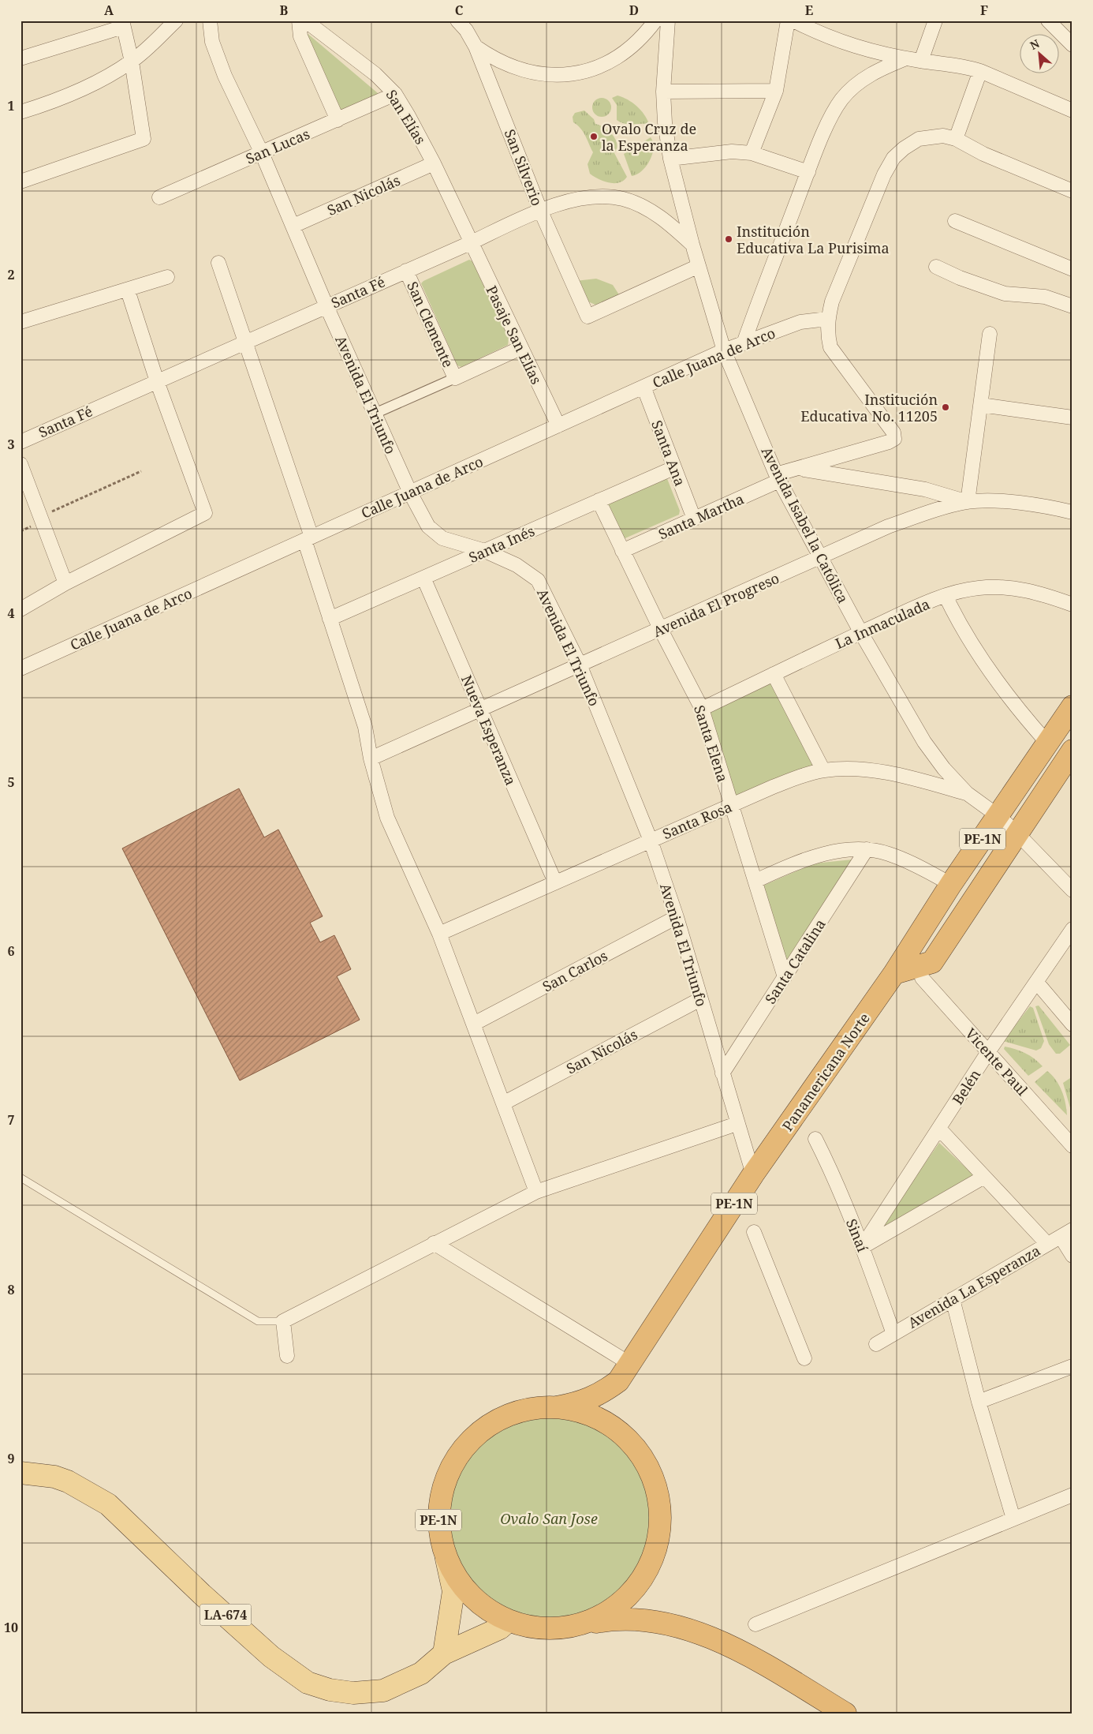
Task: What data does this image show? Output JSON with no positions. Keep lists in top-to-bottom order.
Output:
{
  "streets": {
    "highway": ["PE-1N", "Panamericana Norte"],
    "main road": ["LA-674"],
    "street": [
      "San Elías",
      "San Lucas",
      "San Silverio",
      "San Nicolás",
      "Santa Fé",
      "San Clemente",
      "Pasaje San Elías",
      "Calle Juana de Arco",
      "Avenida El Triunfo",
      "Santa Ana",
      "Santa Martha",
      "Avenida Isabel la Católica",
      "Santa Inés",
      "Avenida El Progreso",
      "La Inmaculada",
      "Nueva Esperanza",
      "Santa Elena",
      "Santa Rosa",
      "Santa Catalina",
      "San Carlos",
      "Vicente Paul",
      "Belén",
      "Sinaí",
      "Avenida La Esperanza"
    ]
  },
  "crossings": [
    ["San Elías", "San Lucas"],
    ["San Elías", "San Nicolás"],
    ["San Elías", "Santa Fé"],
    ["San Elías", "Pasaje San Elías"],
    ["San Lucas", "Avenida El Triunfo"],
    ["San Silverio", "Santa Fé"],
    ["San Silverio", "Avenida Isabel la Católica"],
    ["San Nicolás", "Avenida El Triunfo"],
    ["Santa Fé", "San Clemente"],
    ["Santa Fé", "Pasaje San Elías"],
    ["Santa Fé", "Avenida El Triunfo"],
    ["Santa Fé", "Avenida Isabel la Católica"],
    ["Pasaje San Elías", "Calle Juana de Arco"],
    ["Calle Juana de Arco", "Avenida El Triunfo"],
    ["Calle Juana de Arco", "Santa Ana"],
    ["Calle Juana de Arco", "Santa Martha"],
    ["Calle Juana de Arco", "Avenida Isabel la Católica"],
    ["Avenida El Triunfo", "Santa Inés"],
    ["Avenida El Triunfo", "Avenida El Progreso"],
    ["Avenida El Triunfo", "Santa Rosa"],
    ["Avenida El Triunfo", "Santa Catalina"],
    ["Avenida El Triunfo", "San Carlos"],
    ["Avenida El Triunfo", "Panamericana Norte"],
    ["Santa Ana", "Santa Martha"],
    ["Santa Ana", "Santa Inés"],
    ["Santa Martha", "Avenida Isabel la Católica"],
    ["Santa Martha", "Santa Elena"],
    ["Avenida Isabel la Católica", "Avenida El Progreso"],
    ["Avenida Isabel la Católica", "La Inmaculada"],
    ["Avenida Isabel la Católica", "Santa Rosa"],
    ["Avenida Isabel la Católica", "PE-1N"],
    ["Avenida Isabel la Católica", "Panamericana Norte"],
    ["Santa Inés", "Nueva Esperanza"],
    ["Santa Inés", "Santa Elena"],
    ["Avenida El Progreso", "Nueva Esperanza"],
    ["Avenida El Progreso", "Santa Elena"],
    ["La Inmaculada", "Santa Elena"],
    ["Nueva Esperanza", "Santa Rosa"],
    ["Santa Elena", "Santa Rosa"],
    ["Santa Elena", "Santa Catalina"],
    ["PE-1N", "Vicente Paul"],
    ["PE-1N", "Panamericana Norte"],
    ["PE-1N", "LA-674"],
    ["Vicente Paul", "Belén"],
    ["Belén", "Sinaí"],
    ["Sinaí", "Avenida La Esperanza"]
  ],
  "parks": ["Ovalo San Jose"],
  "places": ["Ovalo Cruz de la Esperanza", "Institución Educativa La Purisima", "Institución Educativa No. 11205"],
  "north": "top left",
  "grid": {
    "columns": [
      "A",
      "B",
      "C",
      "D",
      "E",
      "F"
    ],
    "rows": [
      "1",
      "2",
      "3",
      "4",
      "5",
      "6",
      "7",
      "8",
      "9",
      "10"
    ]
  }
}
